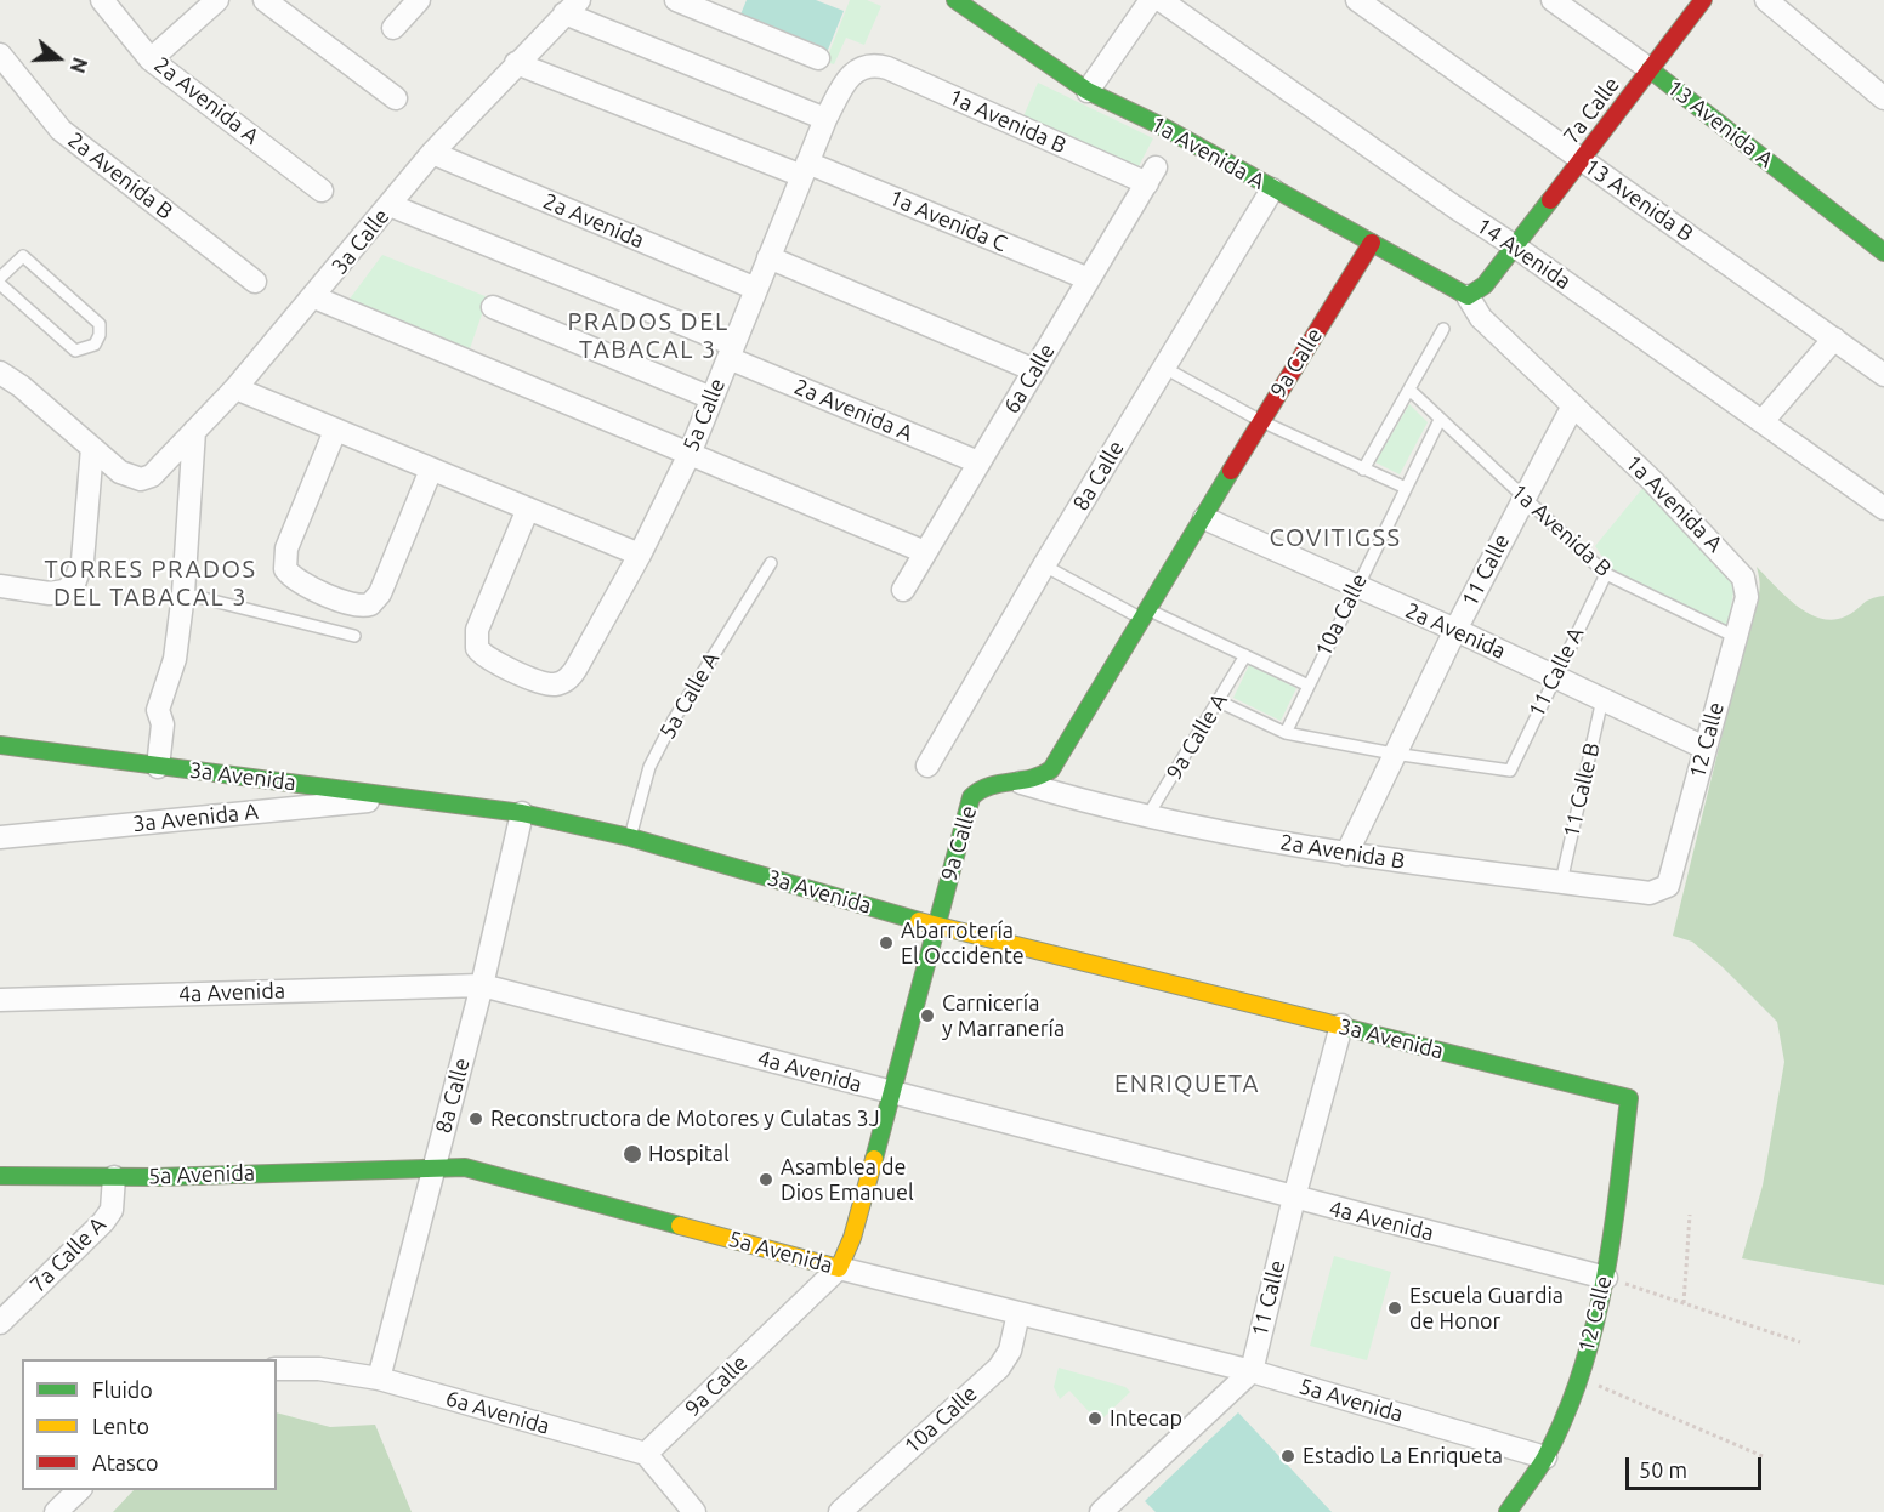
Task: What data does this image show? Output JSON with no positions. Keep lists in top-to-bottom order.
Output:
{
  "streets": {
    "street": [
      "2a Avenida A",
      "7a Calle",
      "1a Avenida B",
      "13 Avenida A",
      "1a Avenida A",
      "2a Avenida B",
      "13 Avenida B",
      "2a Avenida",
      "1a Avenida C",
      "3a Calle",
      "14 Avenida",
      "9a Calle",
      "6a Calle",
      "5a Calle",
      "8a Calle",
      "11 Calle",
      "10a Calle",
      "12 Calle",
      "3a Avenida",
      "3a Avenida A",
      "4a Avenida",
      "5a Avenida",
      "7a Calle A",
      "6a Avenida"
    ],
    "lane": [
      "11 Calle A",
      "5a Calle A",
      "9a Calle A",
      "11 Calle B"
    ]
  },
  "crossings": [
    ["2a Avenida A", "3a Calle"],
    ["2a Avenida A", "6a Calle"],
    ["2a Avenida A", "5a Calle"],
    ["7a Calle", "13 Avenida A"],
    ["7a Calle", "13 Avenida B"],
    ["7a Calle", "14 Avenida"],
    ["1a Avenida B", "1a Avenida A"],
    ["1a Avenida B", "6a Calle"],
    ["1a Avenida B", "5a Calle"],
    ["1a Avenida B", "11 Calle"],
    ["1a Avenida B", "10a Calle"],
    ["1a Avenida B", "11 Calle A"],
    ["1a Avenida B", "12 Calle"],
    ["1a Avenida A", "9a Calle"],
    ["1a Avenida A", "8a Calle"],
    ["1a Avenida A", "11 Calle"],
    ["1a Avenida A", "12 Calle"],
    ["2a Avenida B", "9a Calle"],
    ["2a Avenida B", "11 Calle"],
    ["2a Avenida B", "9a Calle A"],
    ["2a Avenida B", "12 Calle"],
    ["2a Avenida B", "11 Calle B"],
    ["2a Avenida", "3a Calle"],
    ["2a Avenida", "9a Calle"],
    ["2a Avenida", "5a Calle"],
    ["2a Avenida", "11 Calle"],
    ["2a Avenida", "10a Calle"],
    ["2a Avenida", "11 Calle A"],
    ["2a Avenida", "12 Calle"],
    ["2a Avenida", "11 Calle B"],
    ["1a Avenida C", "3a Calle"],
    ["1a Avenida C", "6a Calle"],
    ["1a Avenida C", "5a Calle"],
    ["9a Calle", "3a Avenida"],
    ["9a Calle", "4a Avenida"],
    ["9a Calle", "5a Avenida"],
    ["9a Calle", "6a Avenida"],
    ["8a Calle", "3a Avenida"],
    ["8a Calle", "4a Avenida"],
    ["8a Calle", "5a Avenida"],
    ["8a Calle", "6a Avenida"],
    ["11 Calle", "11 Calle A"],
    ["11 Calle", "3a Avenida"],
    ["11 Calle", "4a Avenida"],
    ["11 Calle", "5a Avenida"],
    ["10a Calle", "5a Avenida"],
    ["5a Calle A", "3a Avenida"],
    ["12 Calle", "3a Avenida"],
    ["12 Calle", "4a Avenida"],
    ["12 Calle", "5a Avenida"],
    ["3a Avenida", "3a Avenida A"],
    ["5a Avenida", "7a Calle A"]
  ],
  "districts": [
    "PRADOS DEL TABACAL 3",
    "COVITIGSS",
    "TORRES PRADOS DEL TABACAL 3",
    "ENRIQUETA"
  ],
  "places": [
    "Abarrotería El Occidente",
    "Carnicería y Marranería",
    "Reconstructora de Motores y Culatas 3J",
    "Hospital",
    "Asamblea de Dios Emanuel",
    "Escuela Guardia de Honor",
    "Intecap",
    "Estadio La Enriqueta"
  ],
  "legend": ["Fluido", "Lento", "Atasco"],
  "scale_bar": "50 m",
  "north": "right"
}
